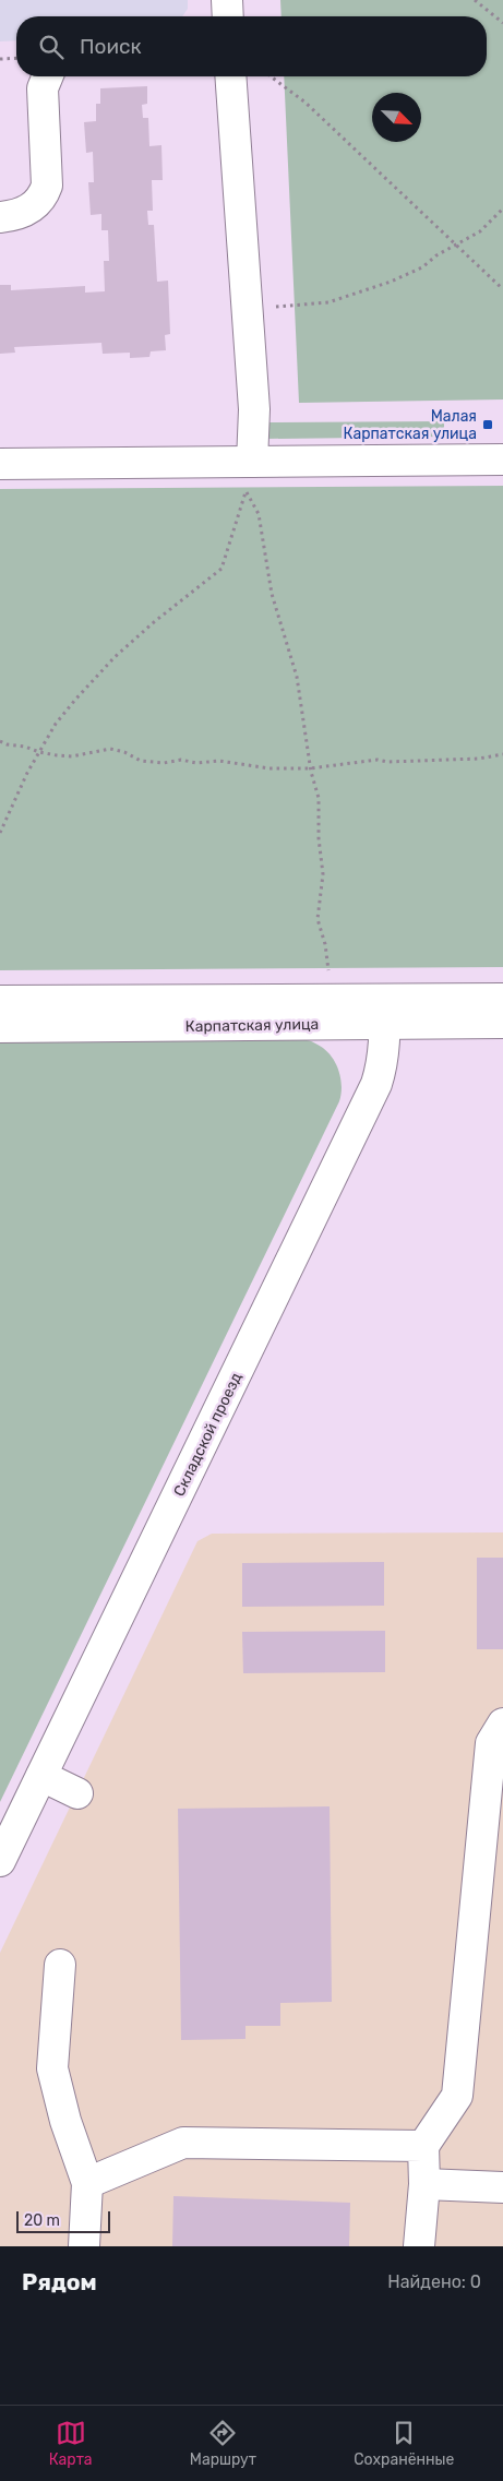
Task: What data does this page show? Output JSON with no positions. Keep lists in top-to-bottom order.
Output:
{
  "streets": {
    "street": ["Карпатская улица", "Складской проезд"]
  },
  "crossings": [
    ["Карпатская улица", "Складской проезд"]
  ],
  "places": {
    "transit": ["Малая Карпатская улица"]
  },
  "scale_bar": "20 m",
  "north": "bottom right",
  "page": {
    "search": "Поиск",
    "scale": "20 m",
    "heading": ["Рядом", "Найдено: 0"],
    "nav": ["Карта", "Маршрут", "Сохранённые"]
  }
}
